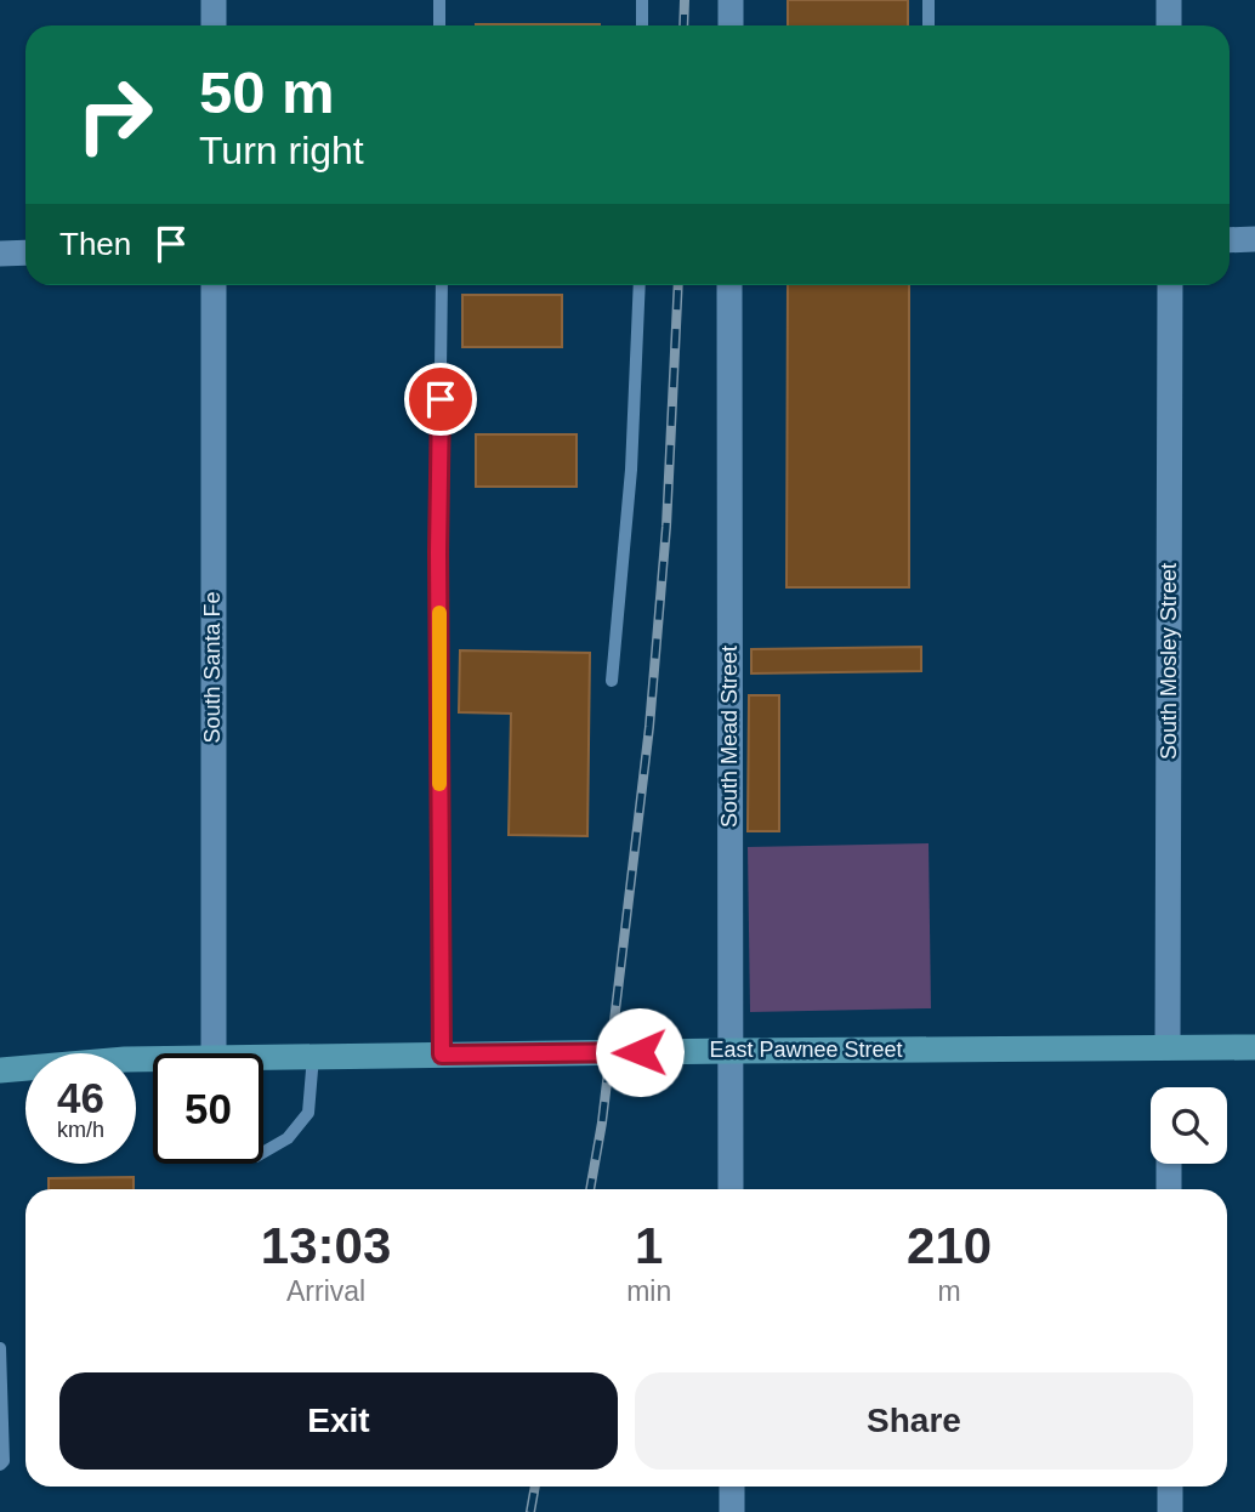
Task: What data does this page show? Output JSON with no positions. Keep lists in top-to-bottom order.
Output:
{
  "streets": {
    "main road": ["East Pawnee Street"],
    "street": ["South Mosley Street", "South Santa Fe", "South Mead Street"]
  },
  "crossings": [
    ["South Mosley Street", "East Pawnee Street"],
    ["South Mead Street", "East Pawnee Street"]
  ],
  "page": {
    "turn": ["50 m", "Turn right"],
    "then": "Then",
    "speed": "46 km/h",
    "limit": "50",
    "eta": [
      "13:03",
      "Arrival",
      "1",
      "min",
      "210",
      "m"
    ],
    "buttons": ["Exit", "Share"]
  }
}
